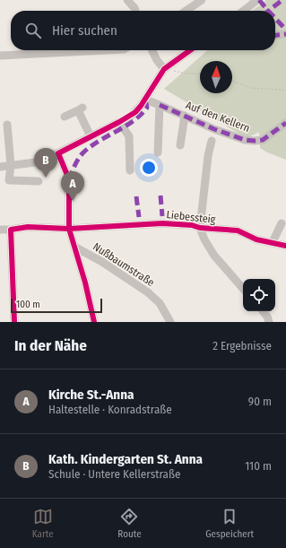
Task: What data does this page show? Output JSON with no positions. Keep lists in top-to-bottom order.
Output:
{
  "streets": {
    "street": ["Auf den Kellern", "Liebessteig", "Nußbaumstraße"]
  },
  "scale_bar": "100 m",
  "north": "top",
  "page": {
    "search": "Hier suchen",
    "pins": ["B", "A"],
    "scale": "100 m",
    "heading": ["In der Nähe", "2 Ergebnisse"],
    "list": [
      {
        "mark": "A",
        "name": "Kirche St.-Anna",
        "note": "Haltestelle · Konradstraße",
        "value": "90 m"
      },
      {
        "mark": "B",
        "name": "Kath. Kindergarten St. Anna",
        "note": "Schule · Untere Kellerstraße",
        "value": "110 m"
      }
    ],
    "nav": ["Karte", "Route", "Gespeichert"]
  }
}
